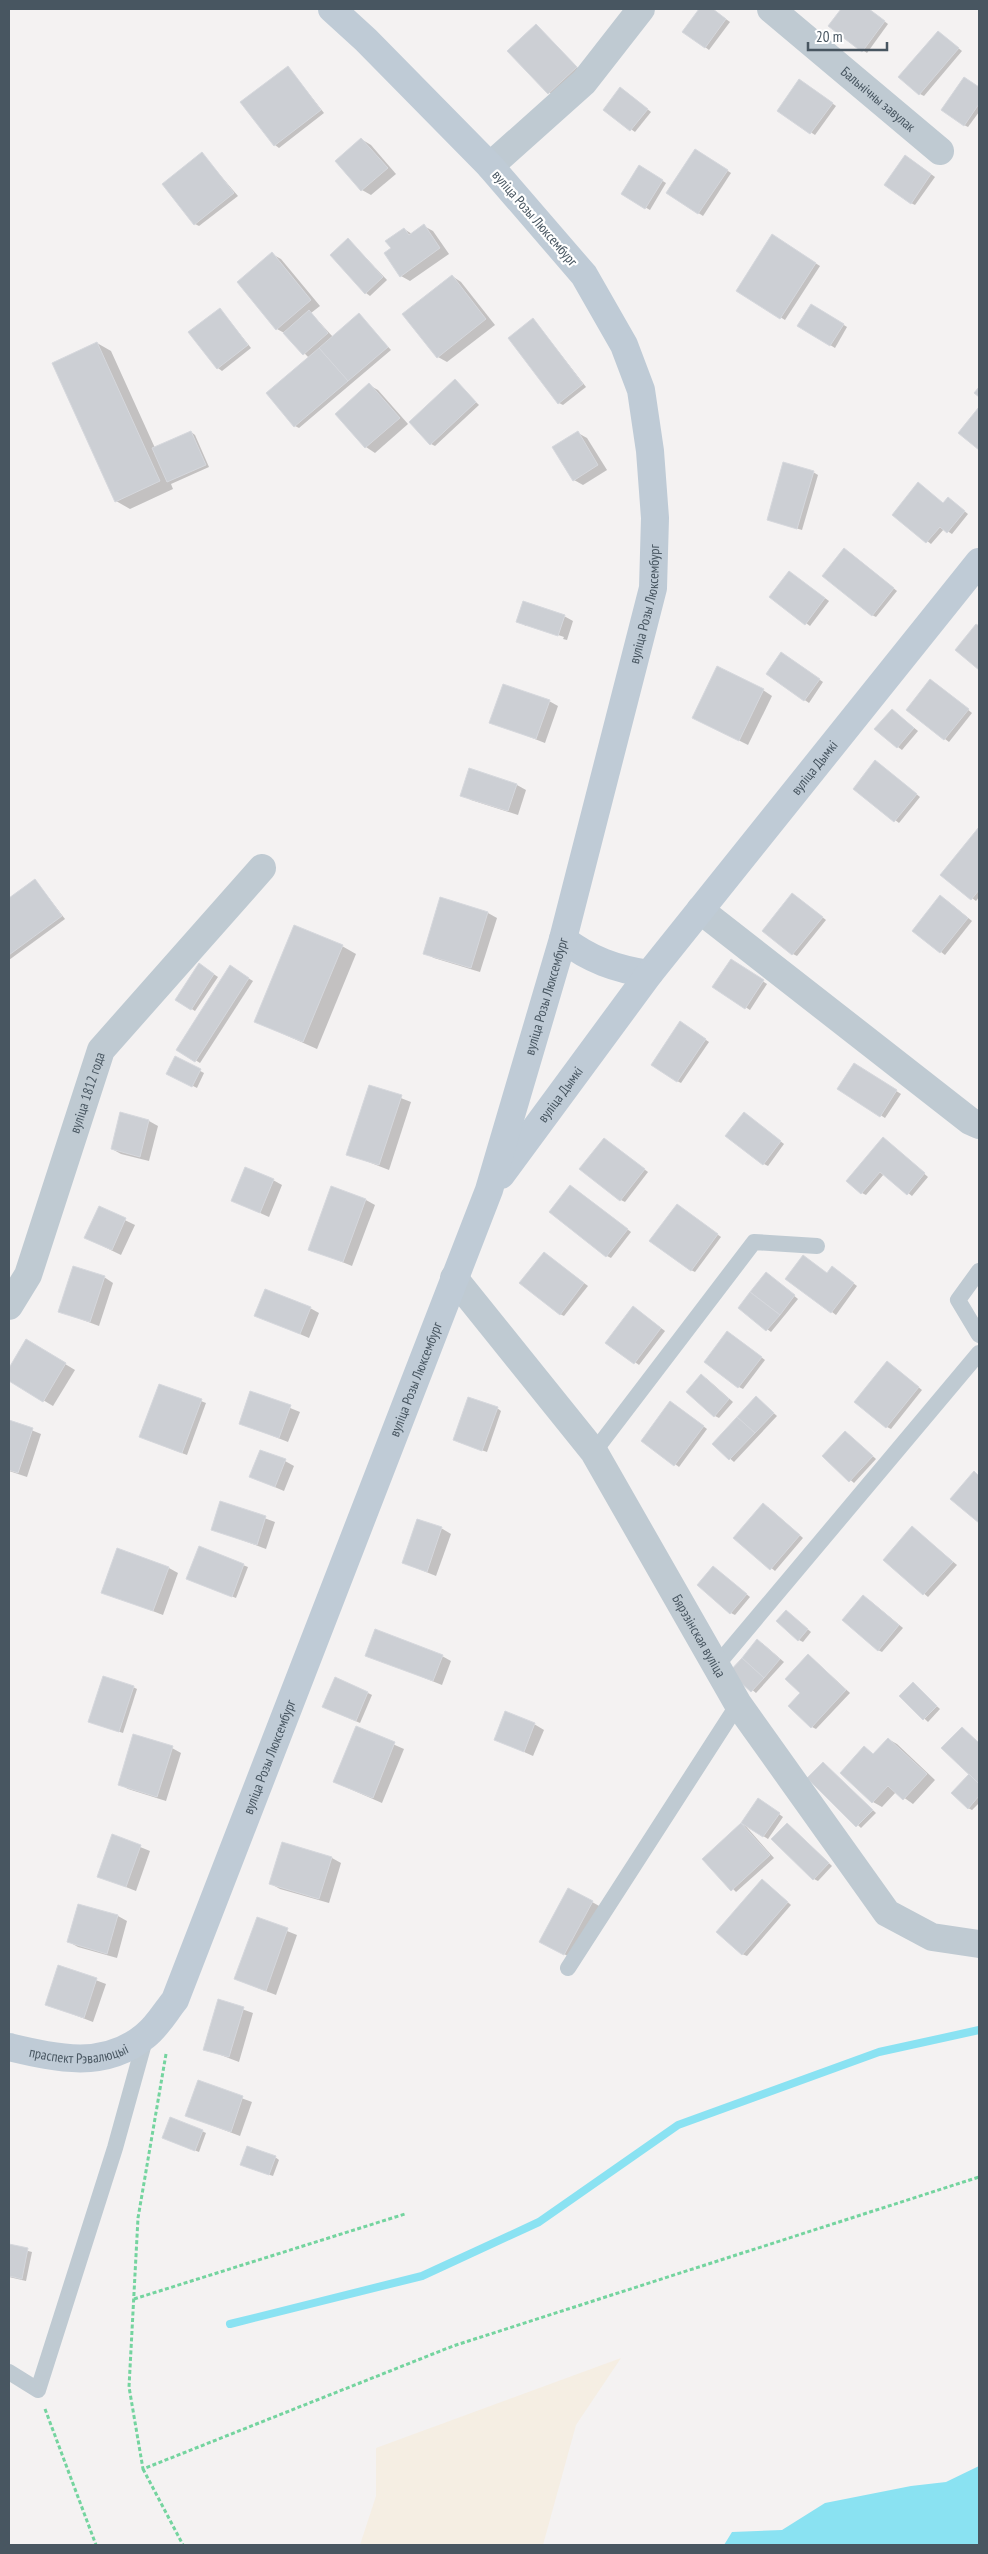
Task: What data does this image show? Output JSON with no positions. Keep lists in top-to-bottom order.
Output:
{
  "streets": {
    "main road": ["вуліца Розы Люксембург", "вуліца Дымкі", "праспект Рэвалюцыі"],
    "street": ["Бальнічны завулак", "вуліца 1812 года", "Бярэзінская вуліца"]
  },
  "crossings": [
    ["вуліца Розы Люксембург", "вуліца Дымкі"],
    ["вуліца Розы Люксембург", "Бярэзінская вуліца"],
    ["вуліца Розы Люксембург", "праспект Рэвалюцыі"]
  ],
  "scale_bar": "20 m"
}
